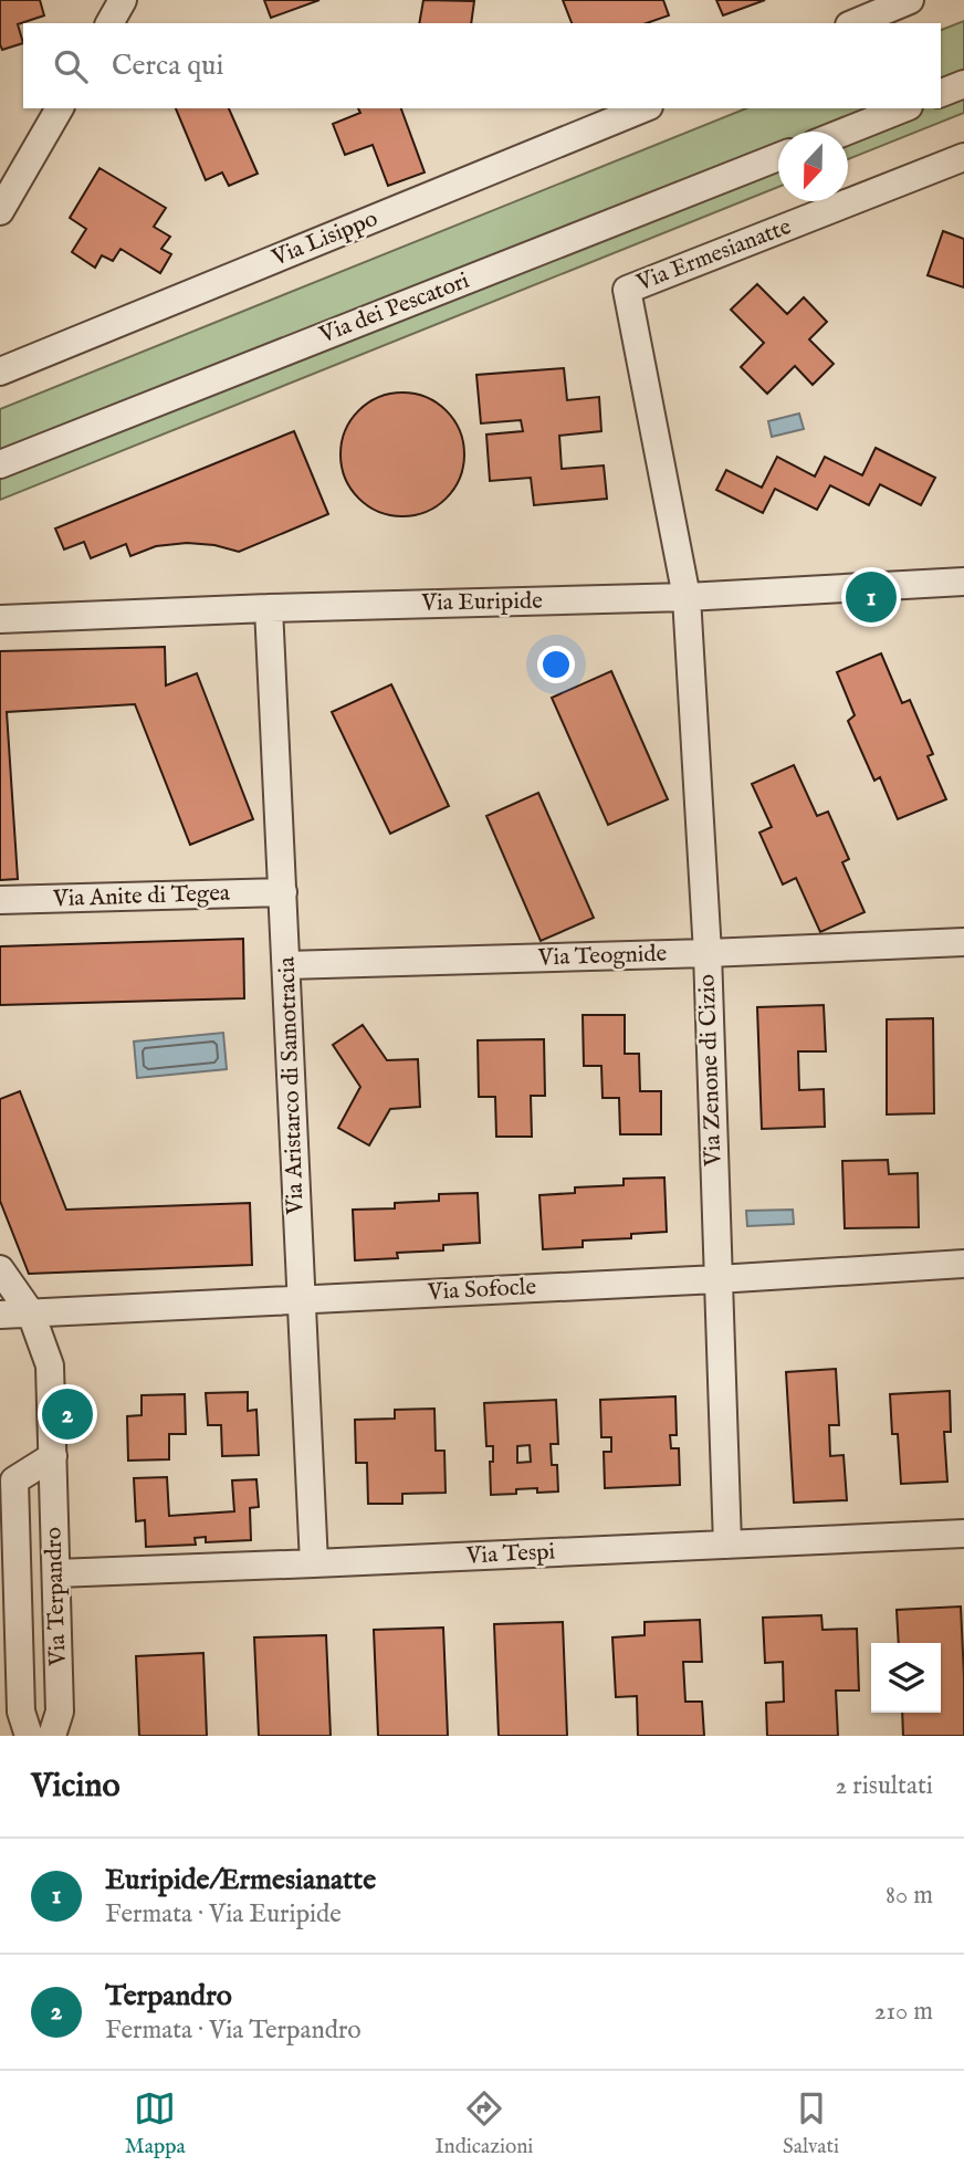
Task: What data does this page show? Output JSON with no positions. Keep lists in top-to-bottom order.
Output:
{
  "streets": {
    "street": [
      "Via Lisippo",
      "Via Ermesianatte",
      "Via dei Pescatori",
      "Via Euripide",
      "Via Anite di Tegea",
      "Via Teognide",
      "Via Zenone di Cizio",
      "Via Aristarco di Samotracia",
      "Via Sofocle",
      "Via Tespi",
      "Via Terpandro"
    ]
  },
  "crossings": [
    ["Via Ermesianatte", "Via Euripide"],
    ["Via Ermesianatte", "Via Zenone di Cizio"],
    ["Via Euripide", "Via Zenone di Cizio"],
    ["Via Euripide", "Via Aristarco di Samotracia"],
    ["Via Anite di Tegea", "Via Aristarco di Samotracia"],
    ["Via Teognide", "Via Zenone di Cizio"],
    ["Via Teognide", "Via Aristarco di Samotracia"],
    ["Via Zenone di Cizio", "Via Sofocle"],
    ["Via Zenone di Cizio", "Via Tespi"],
    ["Via Aristarco di Samotracia", "Via Sofocle"],
    ["Via Aristarco di Samotracia", "Via Tespi"],
    ["Via Sofocle", "Via Terpandro"],
    ["Via Tespi", "Via Terpandro"]
  ],
  "north": "bottom",
  "page": {
    "search": "Cerca qui",
    "pins": ["1", "2"],
    "heading": ["Vicino", "2 risultati"],
    "list": [
      {
        "mark": "1",
        "name": "Euripide/Ermesianatte",
        "note": "Fermata · Via Euripide",
        "value": "80 m"
      },
      {
        "mark": "2",
        "name": "Terpandro",
        "note": "Fermata · Via Terpandro",
        "value": "210 m"
      }
    ],
    "nav": ["Mappa", "Indicazioni", "Salvati"]
  }
}
